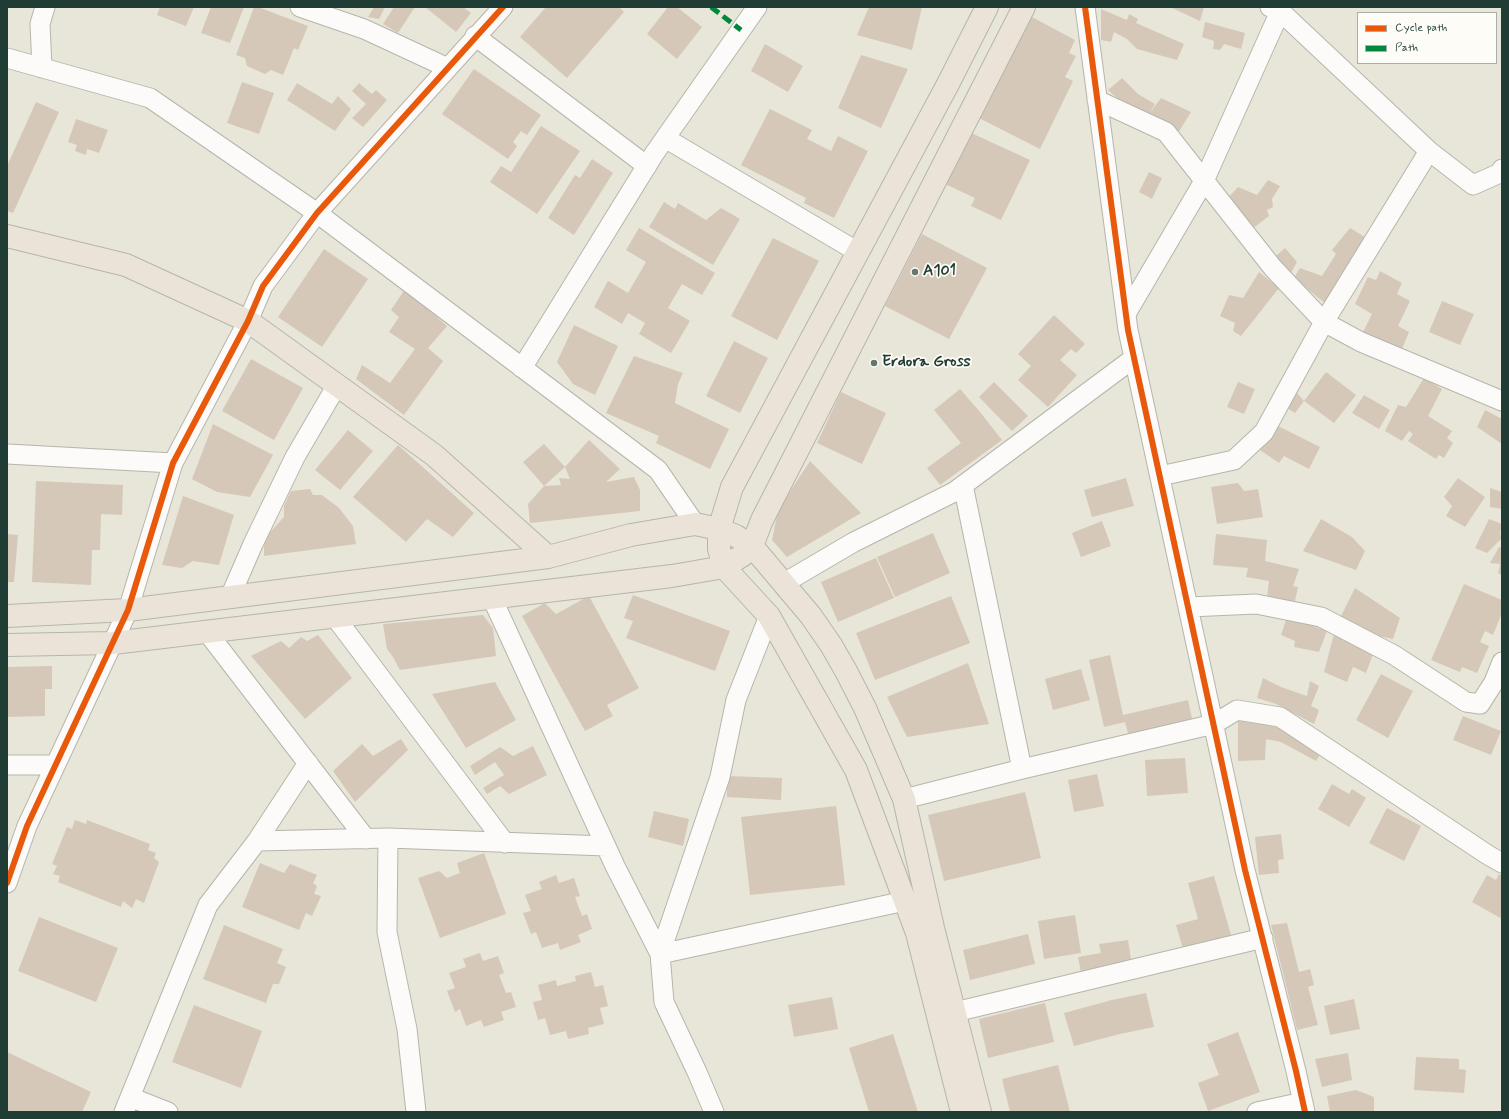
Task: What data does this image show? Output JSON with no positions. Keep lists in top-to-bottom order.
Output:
{
  "places": ["A101", "Erdora Gross"],
  "legend": ["Cycle path", "Path"]
}
